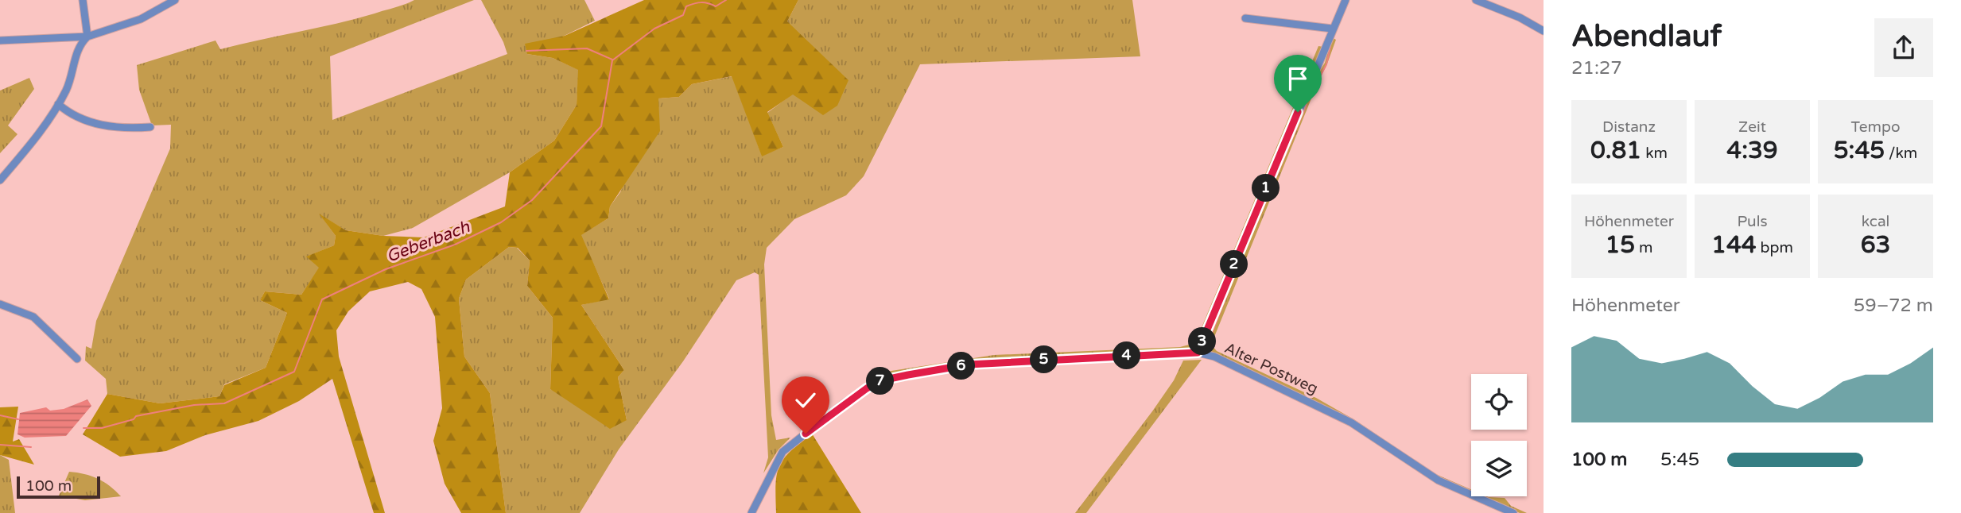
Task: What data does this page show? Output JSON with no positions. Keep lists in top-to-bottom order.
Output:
{
  "streets": {
    "street": ["Alter Postweg"]
  },
  "water": ["Geberbach"],
  "scale_bar": "100 m",
  "page": {
    "heading": ["Abendlauf", "21:27"],
    "stats": [
      ["Distanz", "0.81 km"],
      ["Zeit", "4:39"],
      ["Tempo", "5:45 /km"],
      ["Höhenmeter", "15 m"],
      ["Puls", "144 bpm"],
      ["kcal", "63"]
    ],
    "pins": [
      "1",
      "2",
      "3",
      "4",
      "5",
      "6",
      "7"
    ],
    "chart": ["Höhenmeter", "59–72 m"],
    "list": [
      {
        "name": "100 m",
        "note": "5:45"
      }
    ],
    "scale": "100 m"
  }
}
